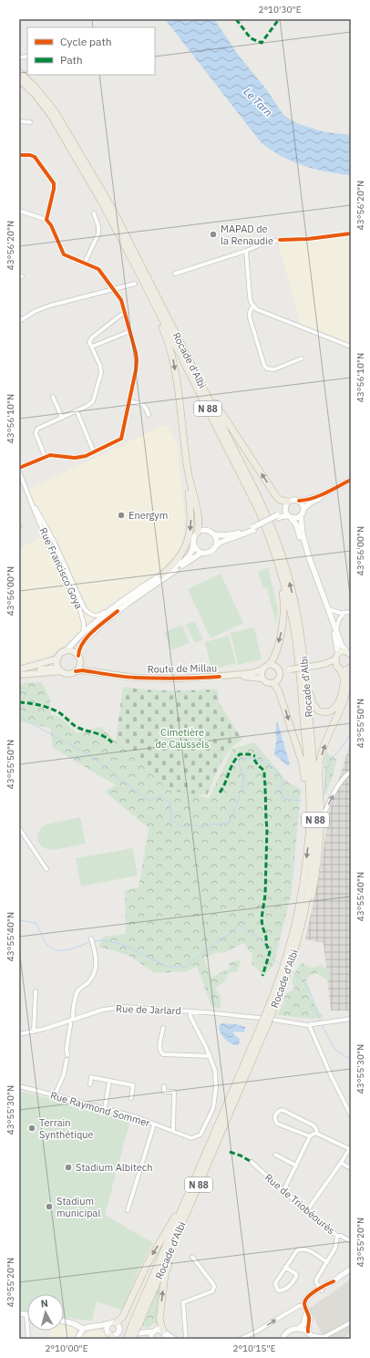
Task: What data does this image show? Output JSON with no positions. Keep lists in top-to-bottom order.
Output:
{
  "streets": {
    "highway": ["Rocade d'Albi", "N 88"],
    "main road": ["Route de Millau"],
    "street": [
      "Rue Francisco Goya",
      "Rue de Jarlard",
      "Rue Raymond Sommer",
      "Rue de Triobéourès"
    ]
  },
  "crossings": [
    ["Rocade d'Albi", "Rue de Jarlard"],
    ["Rue de Jarlard", "Rue Raymond Sommer"]
  ],
  "water": ["Le Tarn"],
  "parks": ["Cimetière de Caussels"],
  "places": [
    "MAPAD de la Renaudie",
    "Energym",
    "Terrain Synthétique",
    "Stadium Albitech",
    "Stadium municipal"
  ],
  "legend": ["Cycle path", "Path"],
  "north": "top",
  "coordinates": [
    "2°10'30\"E",
    "43°56'20\"N",
    "43°56'10\"N",
    "43°56'00\"N",
    "43°55'50\"N",
    "43°55'40\"N",
    "43°55'30\"N",
    "43°55'20\"N",
    "2°10'00\"E",
    "2°10'15\"E"
  ]
}
